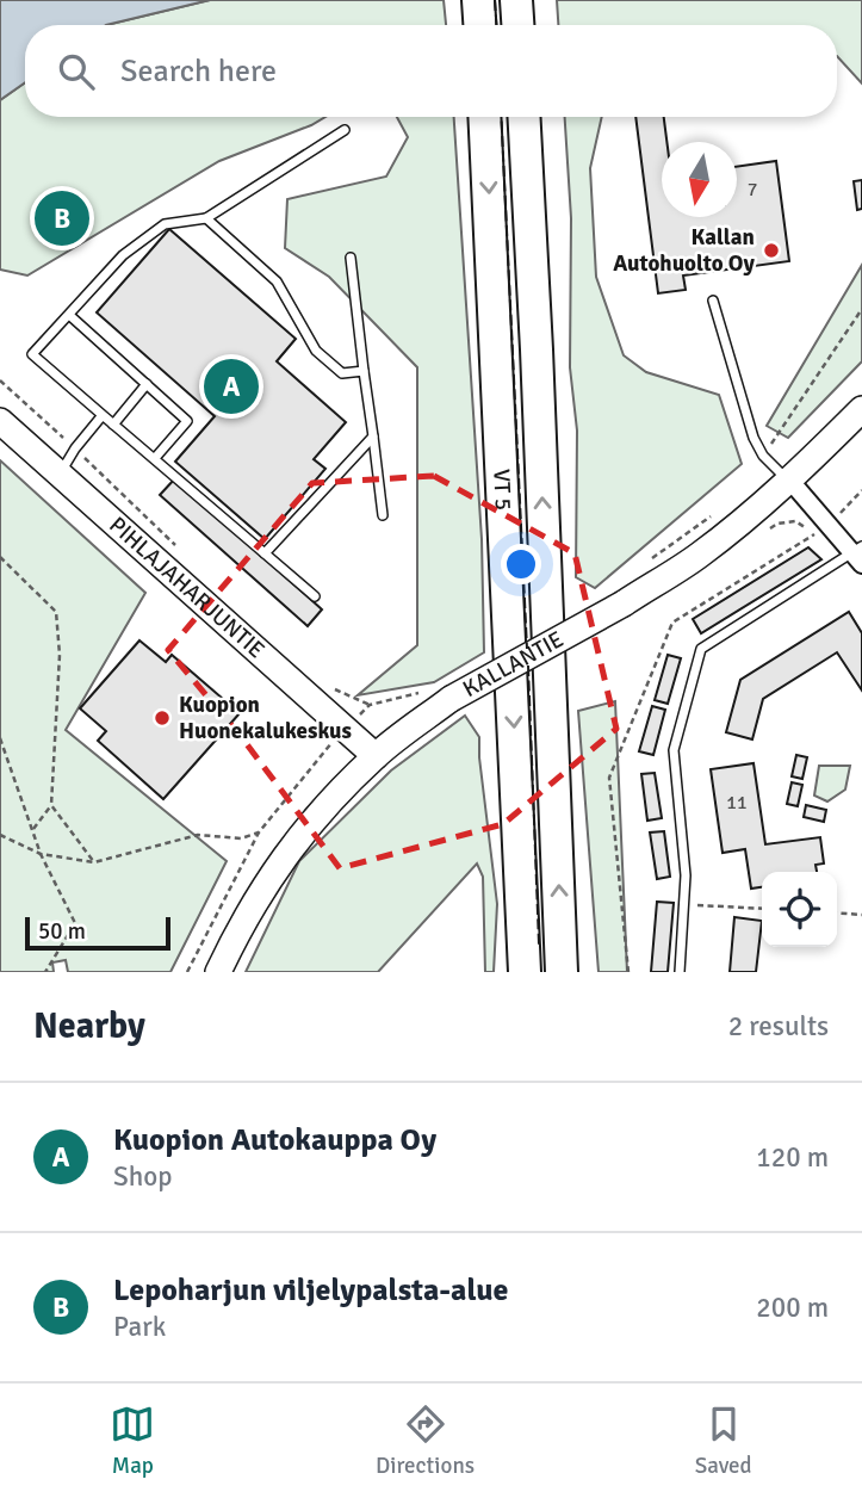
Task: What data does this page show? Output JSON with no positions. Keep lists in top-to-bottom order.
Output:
{
  "streets": {
    "highway": ["VT 5"],
    "main road": ["PIHLAJAHARJUNTIE", "KALLANTIE"]
  },
  "crossings": [
    ["PIHLAJAHARJUNTIE", "KALLANTIE"]
  ],
  "places": ["Kallan Autohuolto Oy", "Kuopion Huonekalukeskus"],
  "house_numbers": ["7", "11"],
  "scale_bar": "50 m",
  "north": "bottom",
  "page": {
    "search": "Search here",
    "pins": ["B", "A"],
    "scale": "50 m",
    "heading": ["Nearby", "2 results"],
    "list": [
      {
        "mark": "A",
        "name": "Kuopion Autokauppa Oy",
        "note": "Shop",
        "value": "120 m"
      },
      {
        "mark": "B",
        "name": "Lepoharjun viljelypalsta-alue",
        "note": "Park",
        "value": "200 m"
      }
    ],
    "nav": ["Map", "Directions", "Saved"]
  }
}
